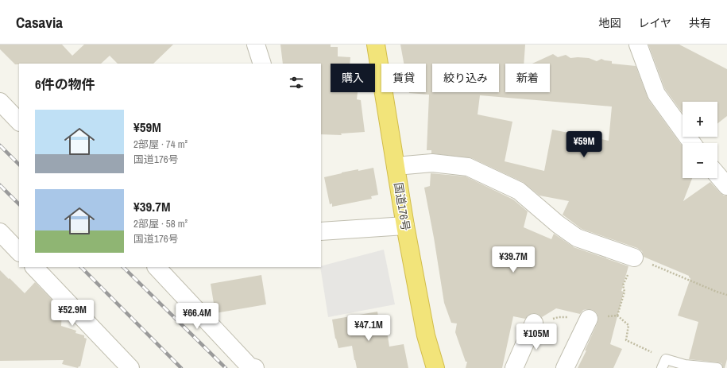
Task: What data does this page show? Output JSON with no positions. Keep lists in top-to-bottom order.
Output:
{
  "streets": {
    "highway": ["国道176号"]
  },
  "page": {
    "header": "Casavia",
    "nav": ["地図", "レイヤ", "共有"],
    "chip": [
      "購入",
      "賃貸",
      "絞り込み",
      "新着"
    ],
    "heading": "6件の物件",
    "map_buttons": ["+", "−"],
    "list": [
      {
        "name": "¥59M",
        "note": "2部屋 · 74 m² · 国道176号"
      },
      {
        "name": "¥39.7M",
        "note": "2部屋 · 58 m² · 国道176号"
      }
    ],
    "price": [
      "¥59M",
      "¥39.7M",
      "¥52.9M",
      "¥66.4M",
      "¥47.1M",
      "¥105M"
    ]
  }
}
